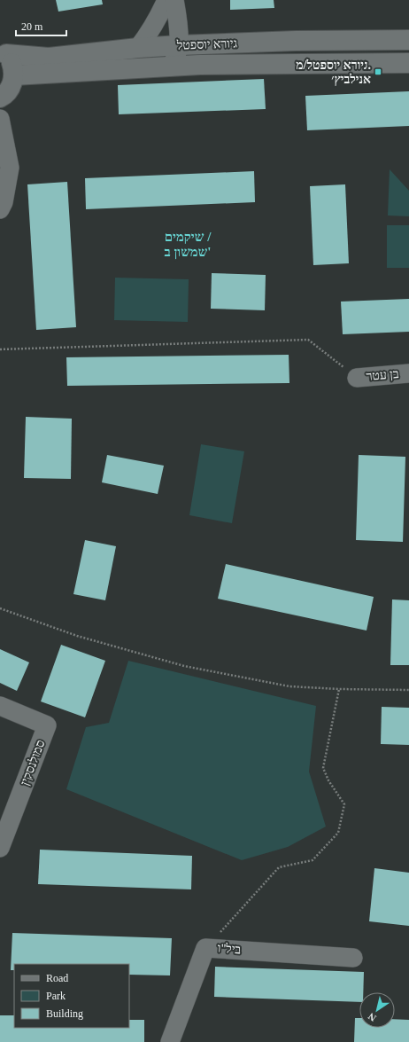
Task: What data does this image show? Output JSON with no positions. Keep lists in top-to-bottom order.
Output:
{
  "streets": {
    "street": [
      "גיורא יוספטל",
      "בן עטר",
      "סמולנסקין",
      "ביל\"ו"
    ]
  },
  "districts": ["שיקמים / שמשון ב'"],
  "places": {
    "transit": ["גיורא יוספטל/מ. אנילביץ׳"]
  },
  "legend": ["Road", "Park", "Building"],
  "scale_bar": "20 m",
  "north": "bottom left"
}
